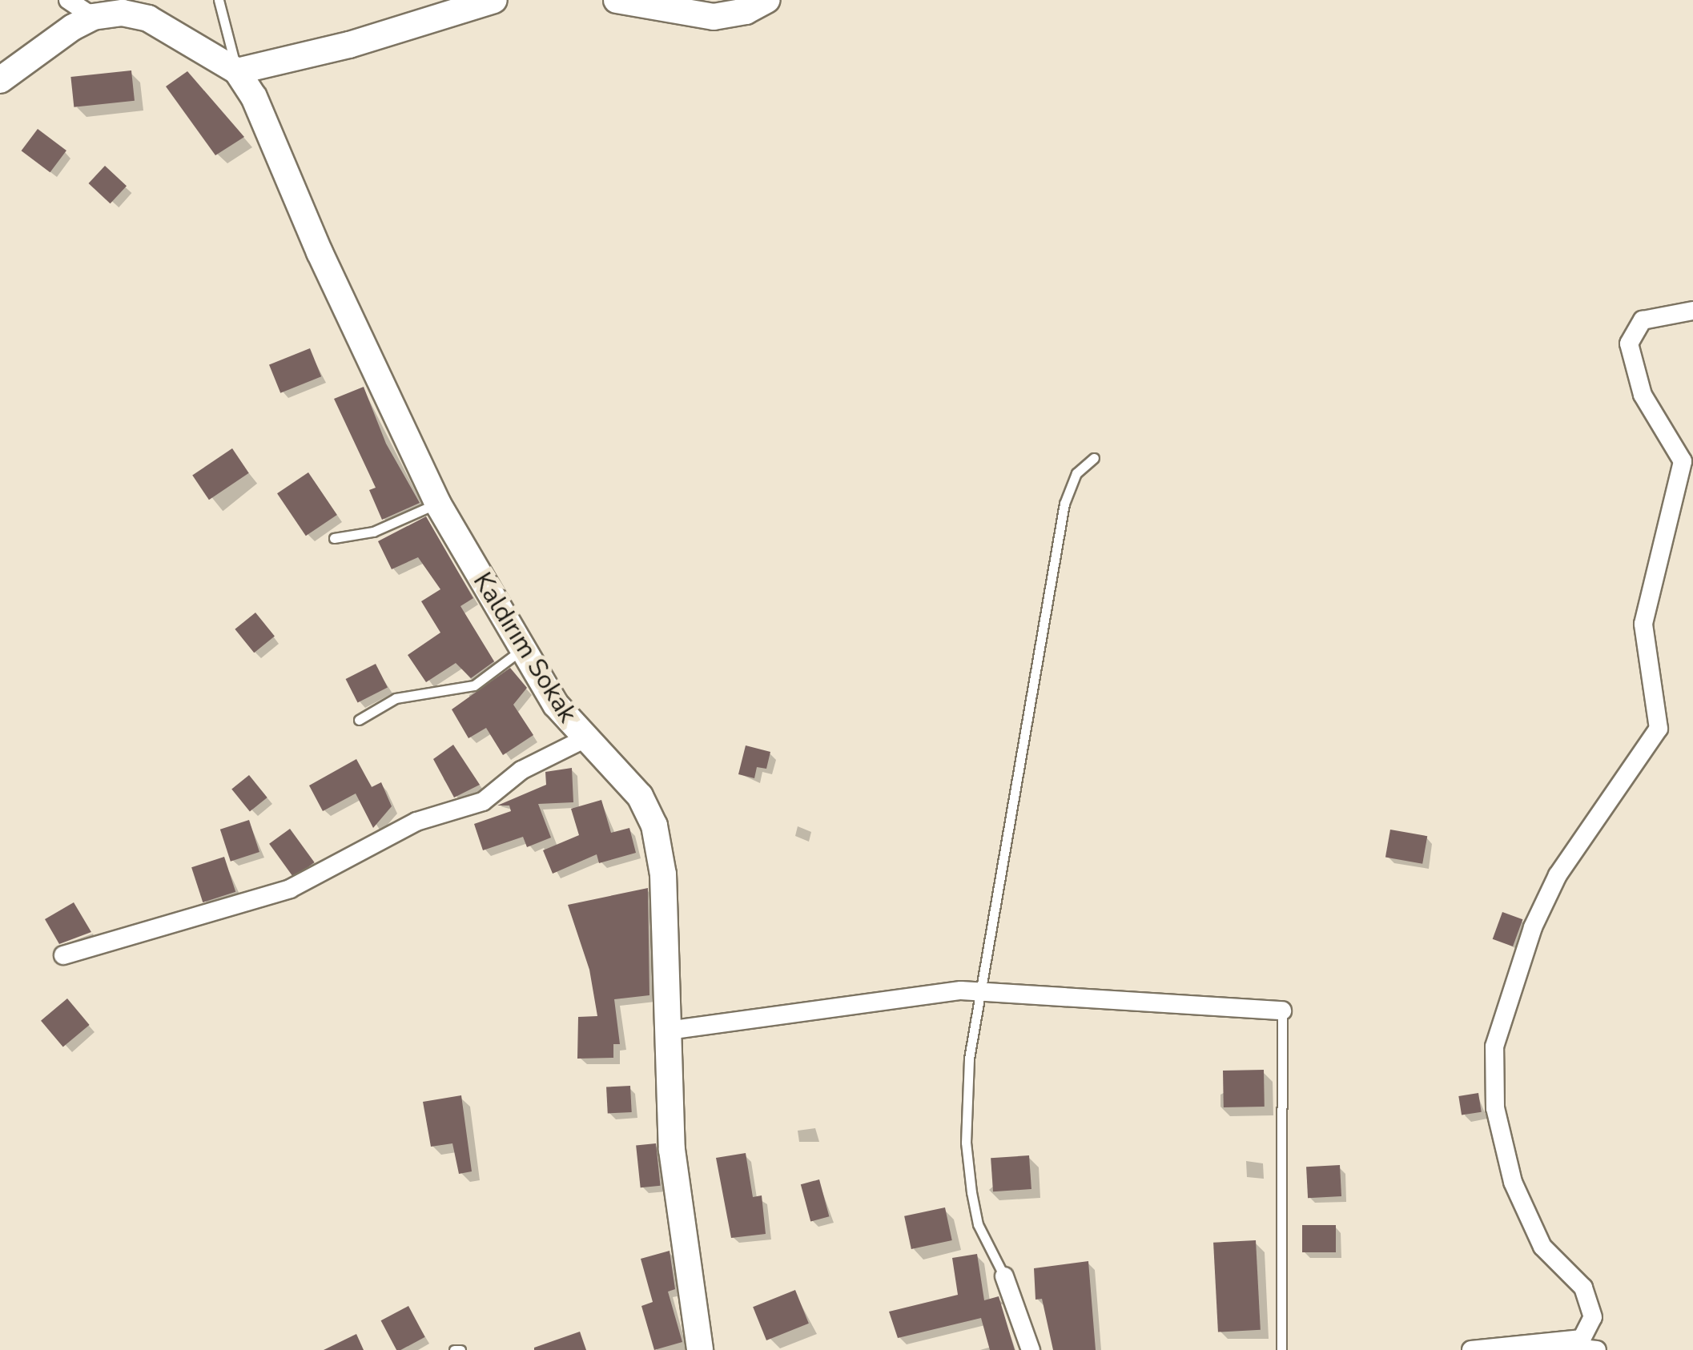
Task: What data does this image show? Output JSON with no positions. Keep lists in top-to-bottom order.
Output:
{
  "streets": {
    "street": ["Kaldırım Sokak"]
  }
}
